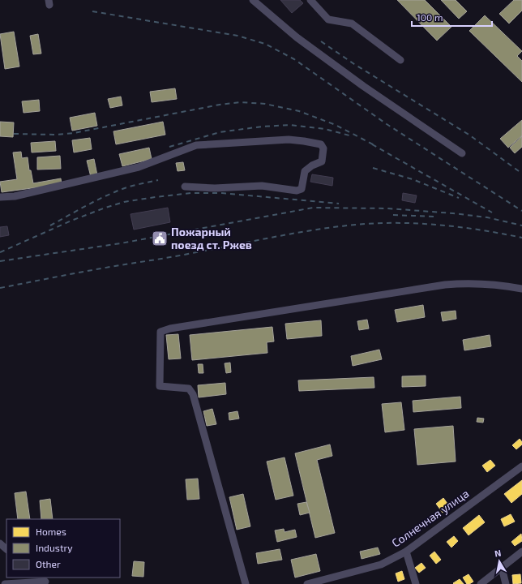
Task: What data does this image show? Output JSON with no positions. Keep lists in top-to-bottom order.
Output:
{
  "streets": {
    "street": ["Солнечная улица"]
  },
  "places": {
    "public building": ["Пожарный поезд ст. Ржев"]
  },
  "legend": ["Homes", "Industry", "Other"],
  "scale_bar": "100 m",
  "north": "top"
}
